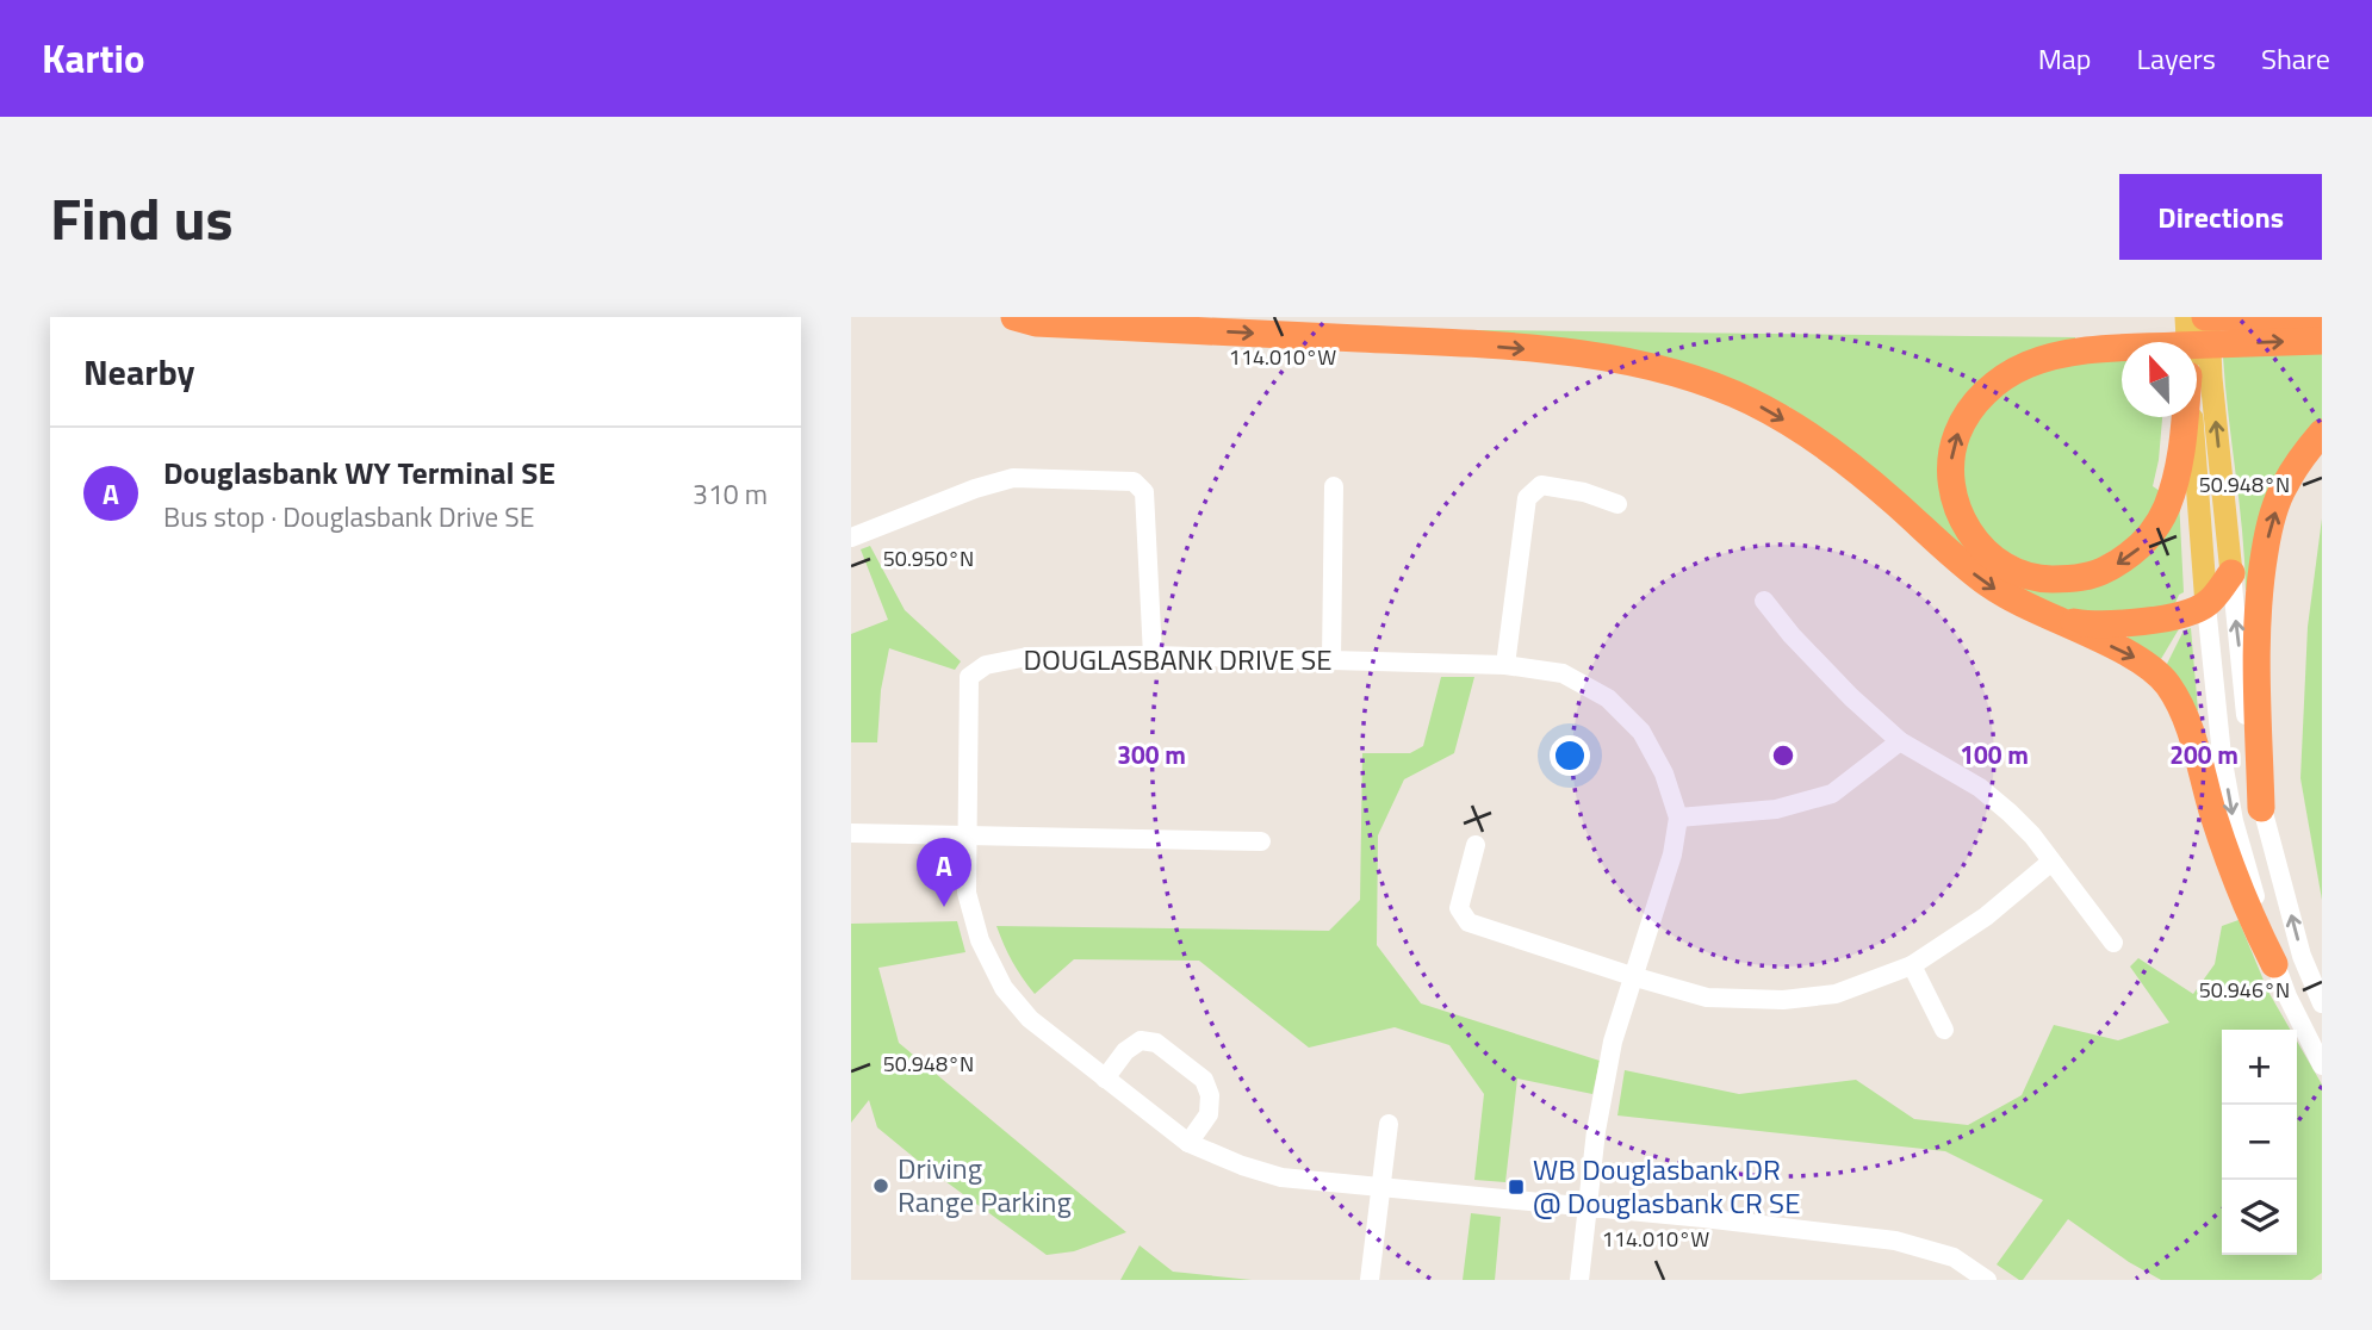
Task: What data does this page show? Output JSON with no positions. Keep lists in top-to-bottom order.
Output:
{
  "streets": {
    "street": ["DOUGLASBANK DRIVE SE"]
  },
  "places": {
    "other": ["Driving Range Parking"],
    "transit": ["WB Douglasbank DR @ Douglasbank CR SE"]
  },
  "north": "top",
  "page": {
    "header": "Kartio",
    "nav": ["Map", "Layers", "Share"],
    "title": "Find us",
    "buttons": "Directions",
    "heading": "Nearby",
    "list": [
      {
        "mark": "A",
        "name": "Douglasbank WY Terminal SE",
        "note": "Bus stop · Douglasbank Drive SE",
        "value": "310 m"
      }
    ],
    "pins": "A",
    "map_buttons": ["+", "−"]
  },
  "coordinates": [
    "114.010°W",
    "50.948°N",
    "50.950°N",
    "50.946°N"
  ],
  "rings": ["100 m", "200 m", "300 m"]
}
